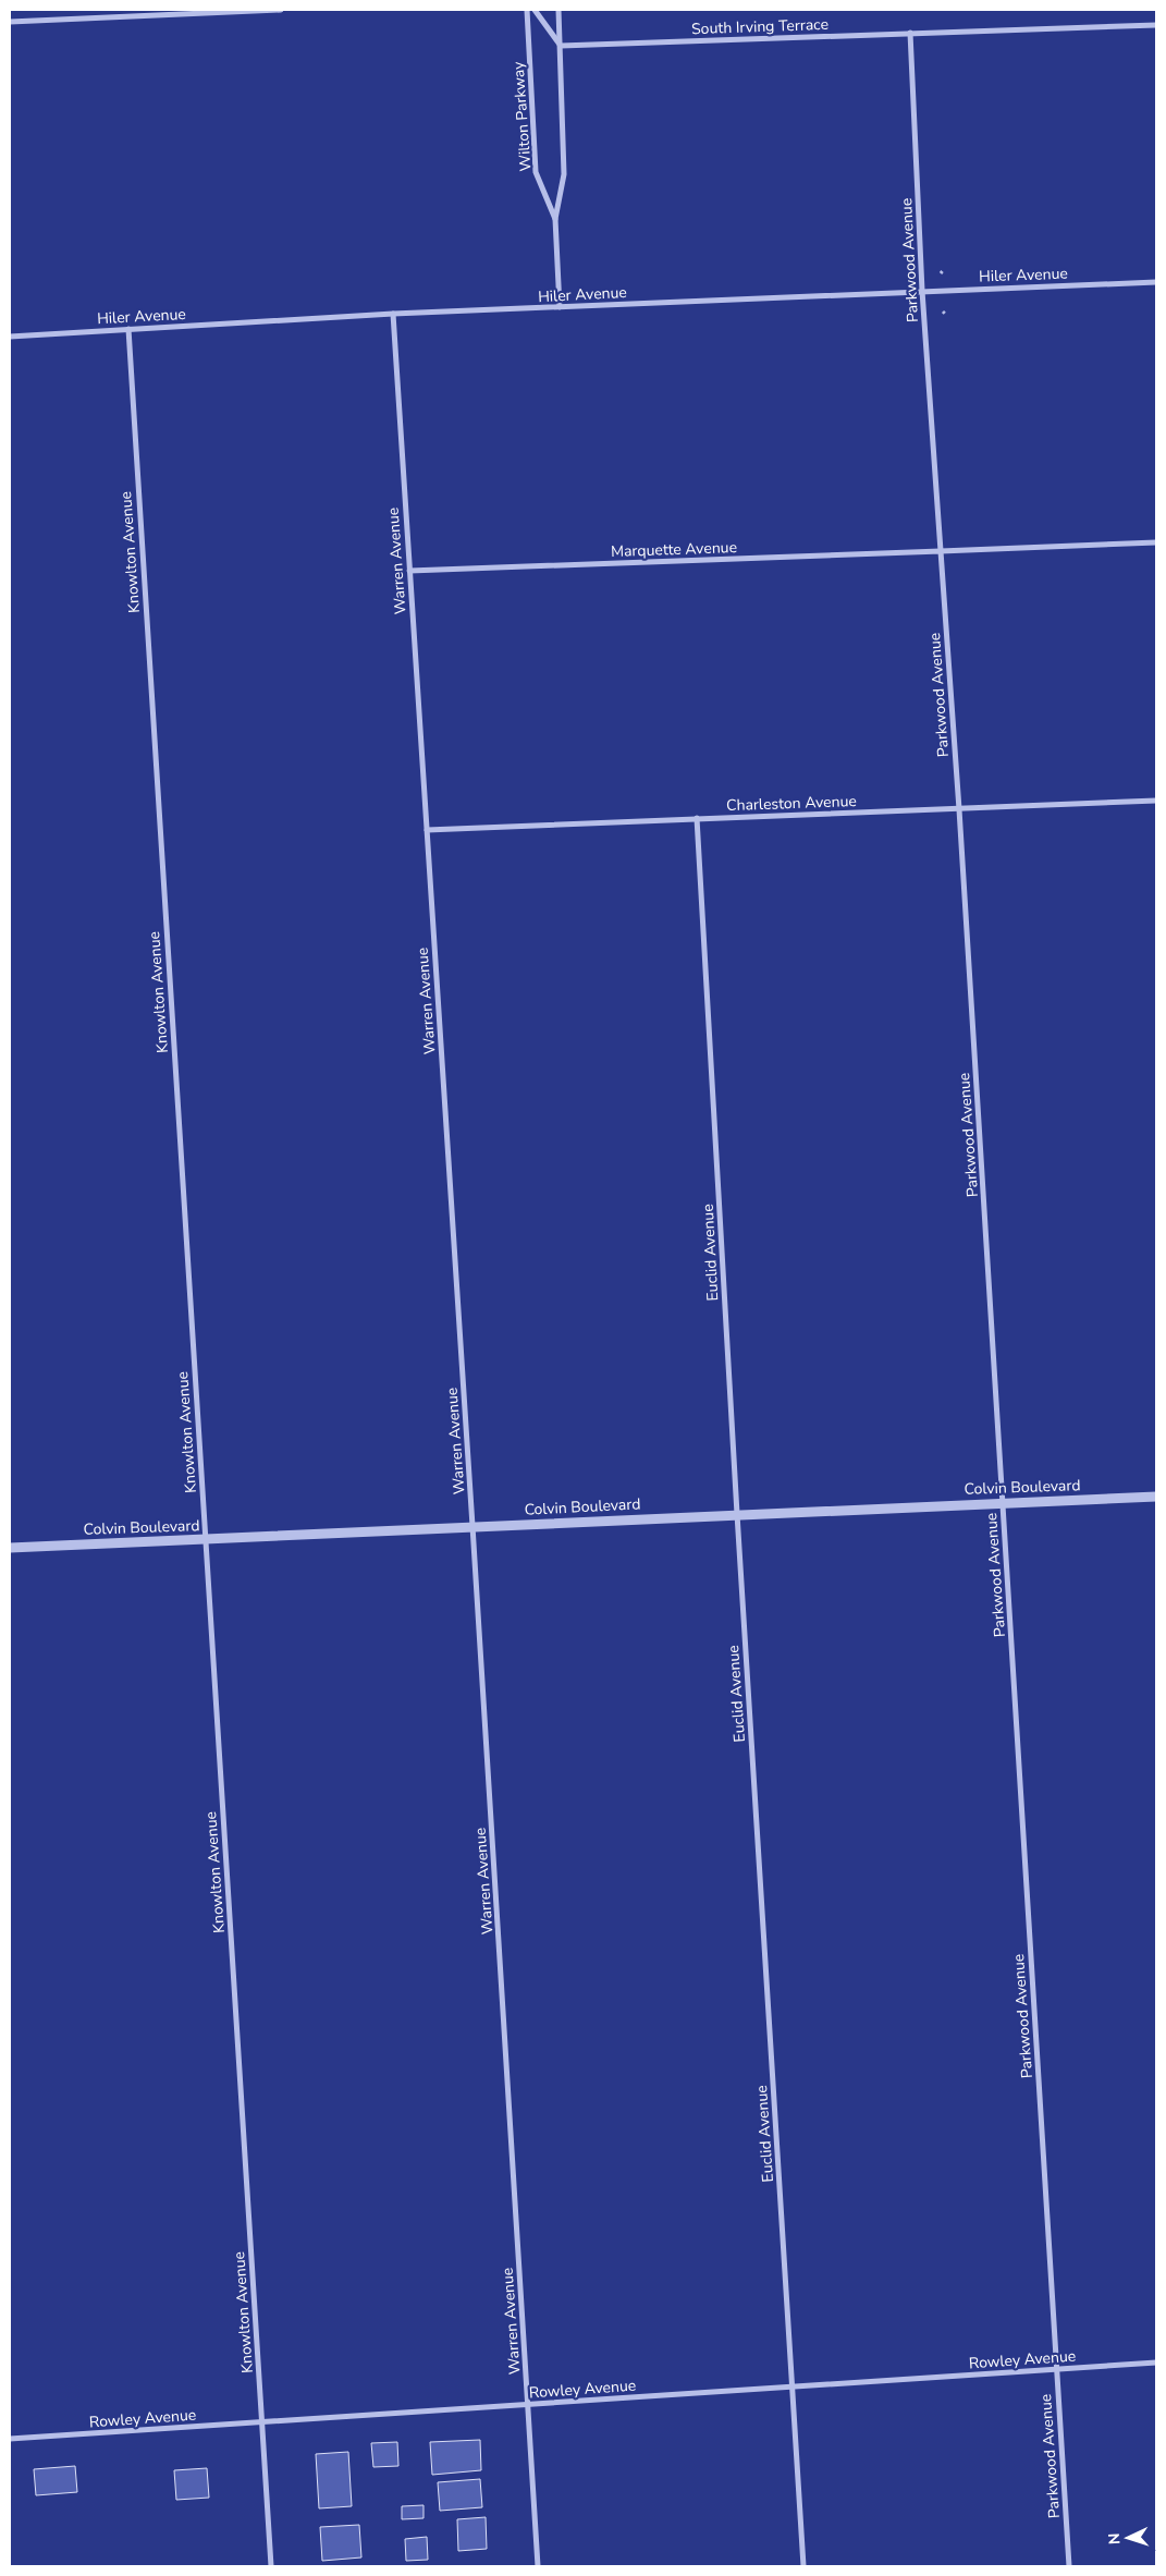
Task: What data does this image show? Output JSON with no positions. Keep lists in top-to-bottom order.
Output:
{
  "streets": {
    "street": [
      "South Irving Terrace",
      "Wilton Parkway",
      "Parkwood Avenue",
      "Hiler Avenue",
      "Marquette Avenue",
      "Knowlton Avenue",
      "Warren Avenue",
      "Charleston Avenue",
      "Euclid Avenue",
      "Colvin Boulevard",
      "Rowley Avenue"
    ]
  },
  "crossings": [
    ["South Irving Terrace", "Wilton Parkway"],
    ["South Irving Terrace", "Parkwood Avenue"],
    ["Wilton Parkway", "Hiler Avenue"],
    ["Parkwood Avenue", "Hiler Avenue"],
    ["Parkwood Avenue", "Marquette Avenue"],
    ["Parkwood Avenue", "Charleston Avenue"],
    ["Parkwood Avenue", "Colvin Boulevard"],
    ["Parkwood Avenue", "Rowley Avenue"],
    ["Hiler Avenue", "Knowlton Avenue"],
    ["Hiler Avenue", "Warren Avenue"],
    ["Marquette Avenue", "Warren Avenue"],
    ["Knowlton Avenue", "Colvin Boulevard"],
    ["Knowlton Avenue", "Rowley Avenue"],
    ["Warren Avenue", "Charleston Avenue"],
    ["Warren Avenue", "Colvin Boulevard"],
    ["Warren Avenue", "Rowley Avenue"],
    ["Charleston Avenue", "Euclid Avenue"],
    ["Euclid Avenue", "Colvin Boulevard"],
    ["Euclid Avenue", "Rowley Avenue"]
  ],
  "north": "left"
}
